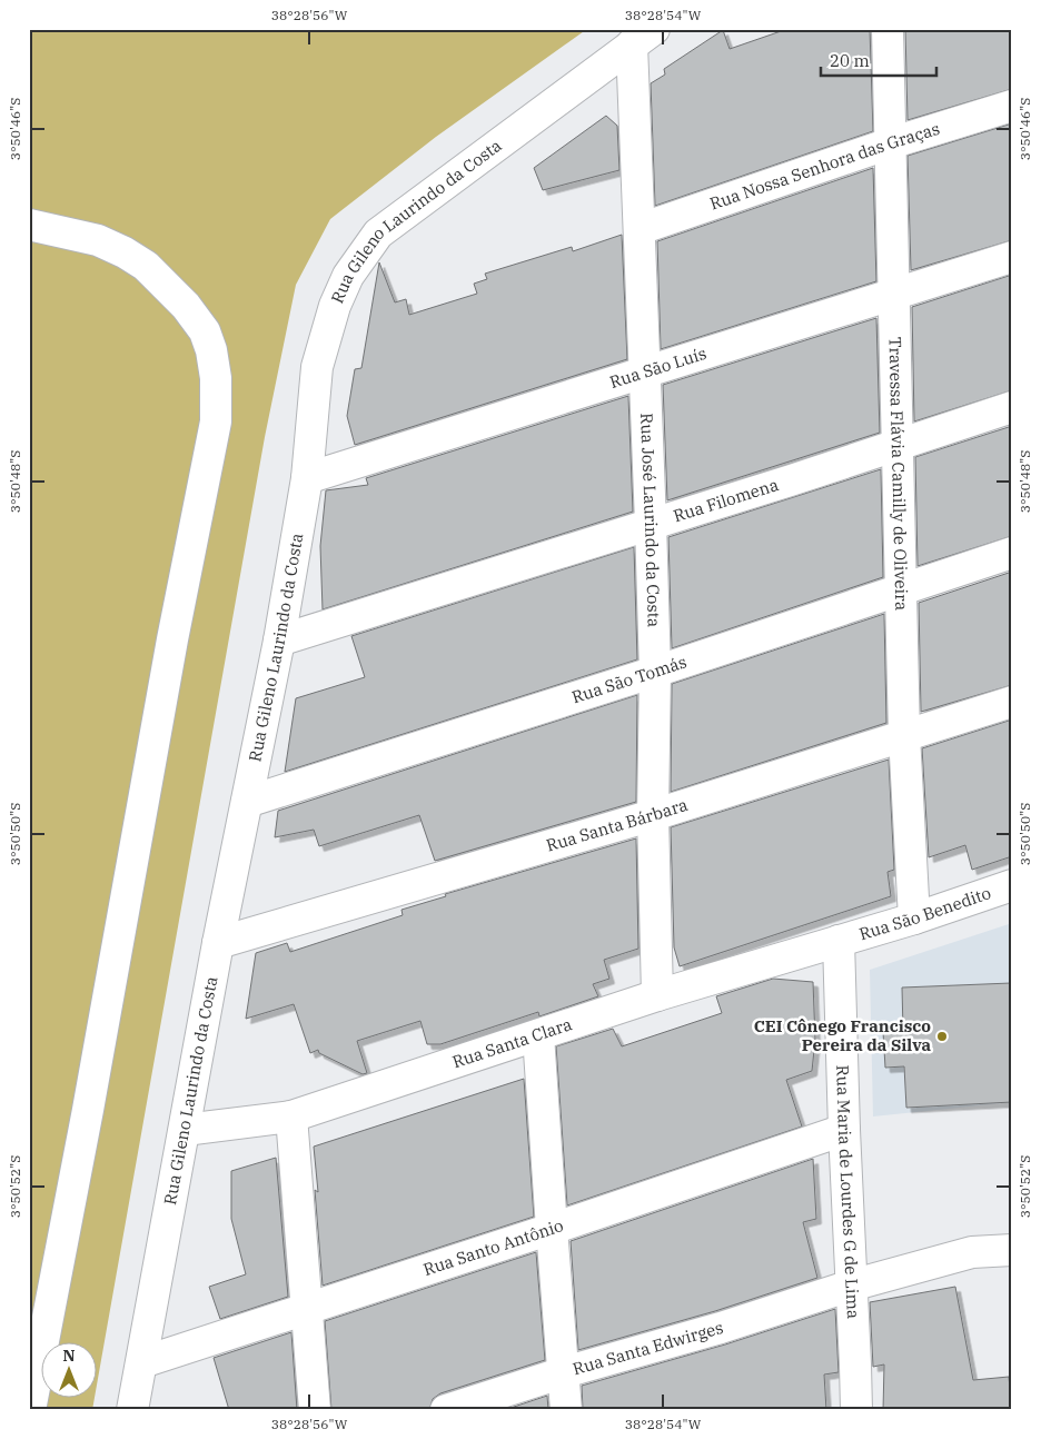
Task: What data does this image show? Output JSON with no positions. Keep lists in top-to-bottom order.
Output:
{
  "streets": {
    "street": [
      "Rua Nossa Senhora das Graças",
      "Rua Gileno Laurindo da Costa",
      "Rua São Luís",
      "Travessa Flávia Camilly de Oliveira",
      "Rua Filomena",
      "Rua José Laurindo da Costa",
      "Rua São Tomás",
      "Rua Santa Bárbara",
      "Rua São Benedito",
      "Rua Santa Clara",
      "Rua Maria de Lourdes G de Lima",
      "Rua Santo Antônio",
      "Rua Santa Edwirges"
    ]
  },
  "crossings": [
    ["Rua Nossa Senhora das Graças", "Travessa Flávia Camilly de Oliveira"],
    ["Rua Nossa Senhora das Graças", "Rua José Laurindo da Costa"],
    ["Rua Gileno Laurindo da Costa", "Rua São Luís"],
    ["Rua Gileno Laurindo da Costa", "Rua Filomena"],
    ["Rua Gileno Laurindo da Costa", "Rua José Laurindo da Costa"],
    ["Rua Gileno Laurindo da Costa", "Rua São Tomás"],
    ["Rua Gileno Laurindo da Costa", "Rua Santa Bárbara"],
    ["Rua Gileno Laurindo da Costa", "Rua Santa Clara"],
    ["Rua Gileno Laurindo da Costa", "Rua Santo Antônio"],
    ["Rua São Luís", "Travessa Flávia Camilly de Oliveira"],
    ["Rua São Luís", "Rua José Laurindo da Costa"],
    ["Travessa Flávia Camilly de Oliveira", "Rua Filomena"],
    ["Travessa Flávia Camilly de Oliveira", "Rua São Tomás"],
    ["Travessa Flávia Camilly de Oliveira", "Rua Santa Bárbara"],
    ["Travessa Flávia Camilly de Oliveira", "Rua São Benedito"],
    ["Rua Filomena", "Rua José Laurindo da Costa"],
    ["Rua José Laurindo da Costa", "Rua São Tomás"],
    ["Rua José Laurindo da Costa", "Rua Santa Bárbara"],
    ["Rua José Laurindo da Costa", "Rua Santa Clara"],
    ["Rua São Benedito", "Rua Santa Clara"],
    ["Rua São Benedito", "Rua Maria de Lourdes G de Lima"],
    ["Rua Santa Clara", "Rua Maria de Lourdes G de Lima"],
    ["Rua Maria de Lourdes G de Lima", "Rua Santo Antônio"],
    ["Rua Maria de Lourdes G de Lima", "Rua Santa Edwirges"]
  ],
  "places": ["CEI Cônego Francisco Pereira da Silva"],
  "scale_bar": "20 m",
  "north": "top",
  "coordinates": [
    "38°28'56\"W",
    "38°28'54\"W",
    "3°50'46\"S",
    "3°50'48\"S",
    "3°50'50\"S",
    "3°50'52\"S"
  ]
}
